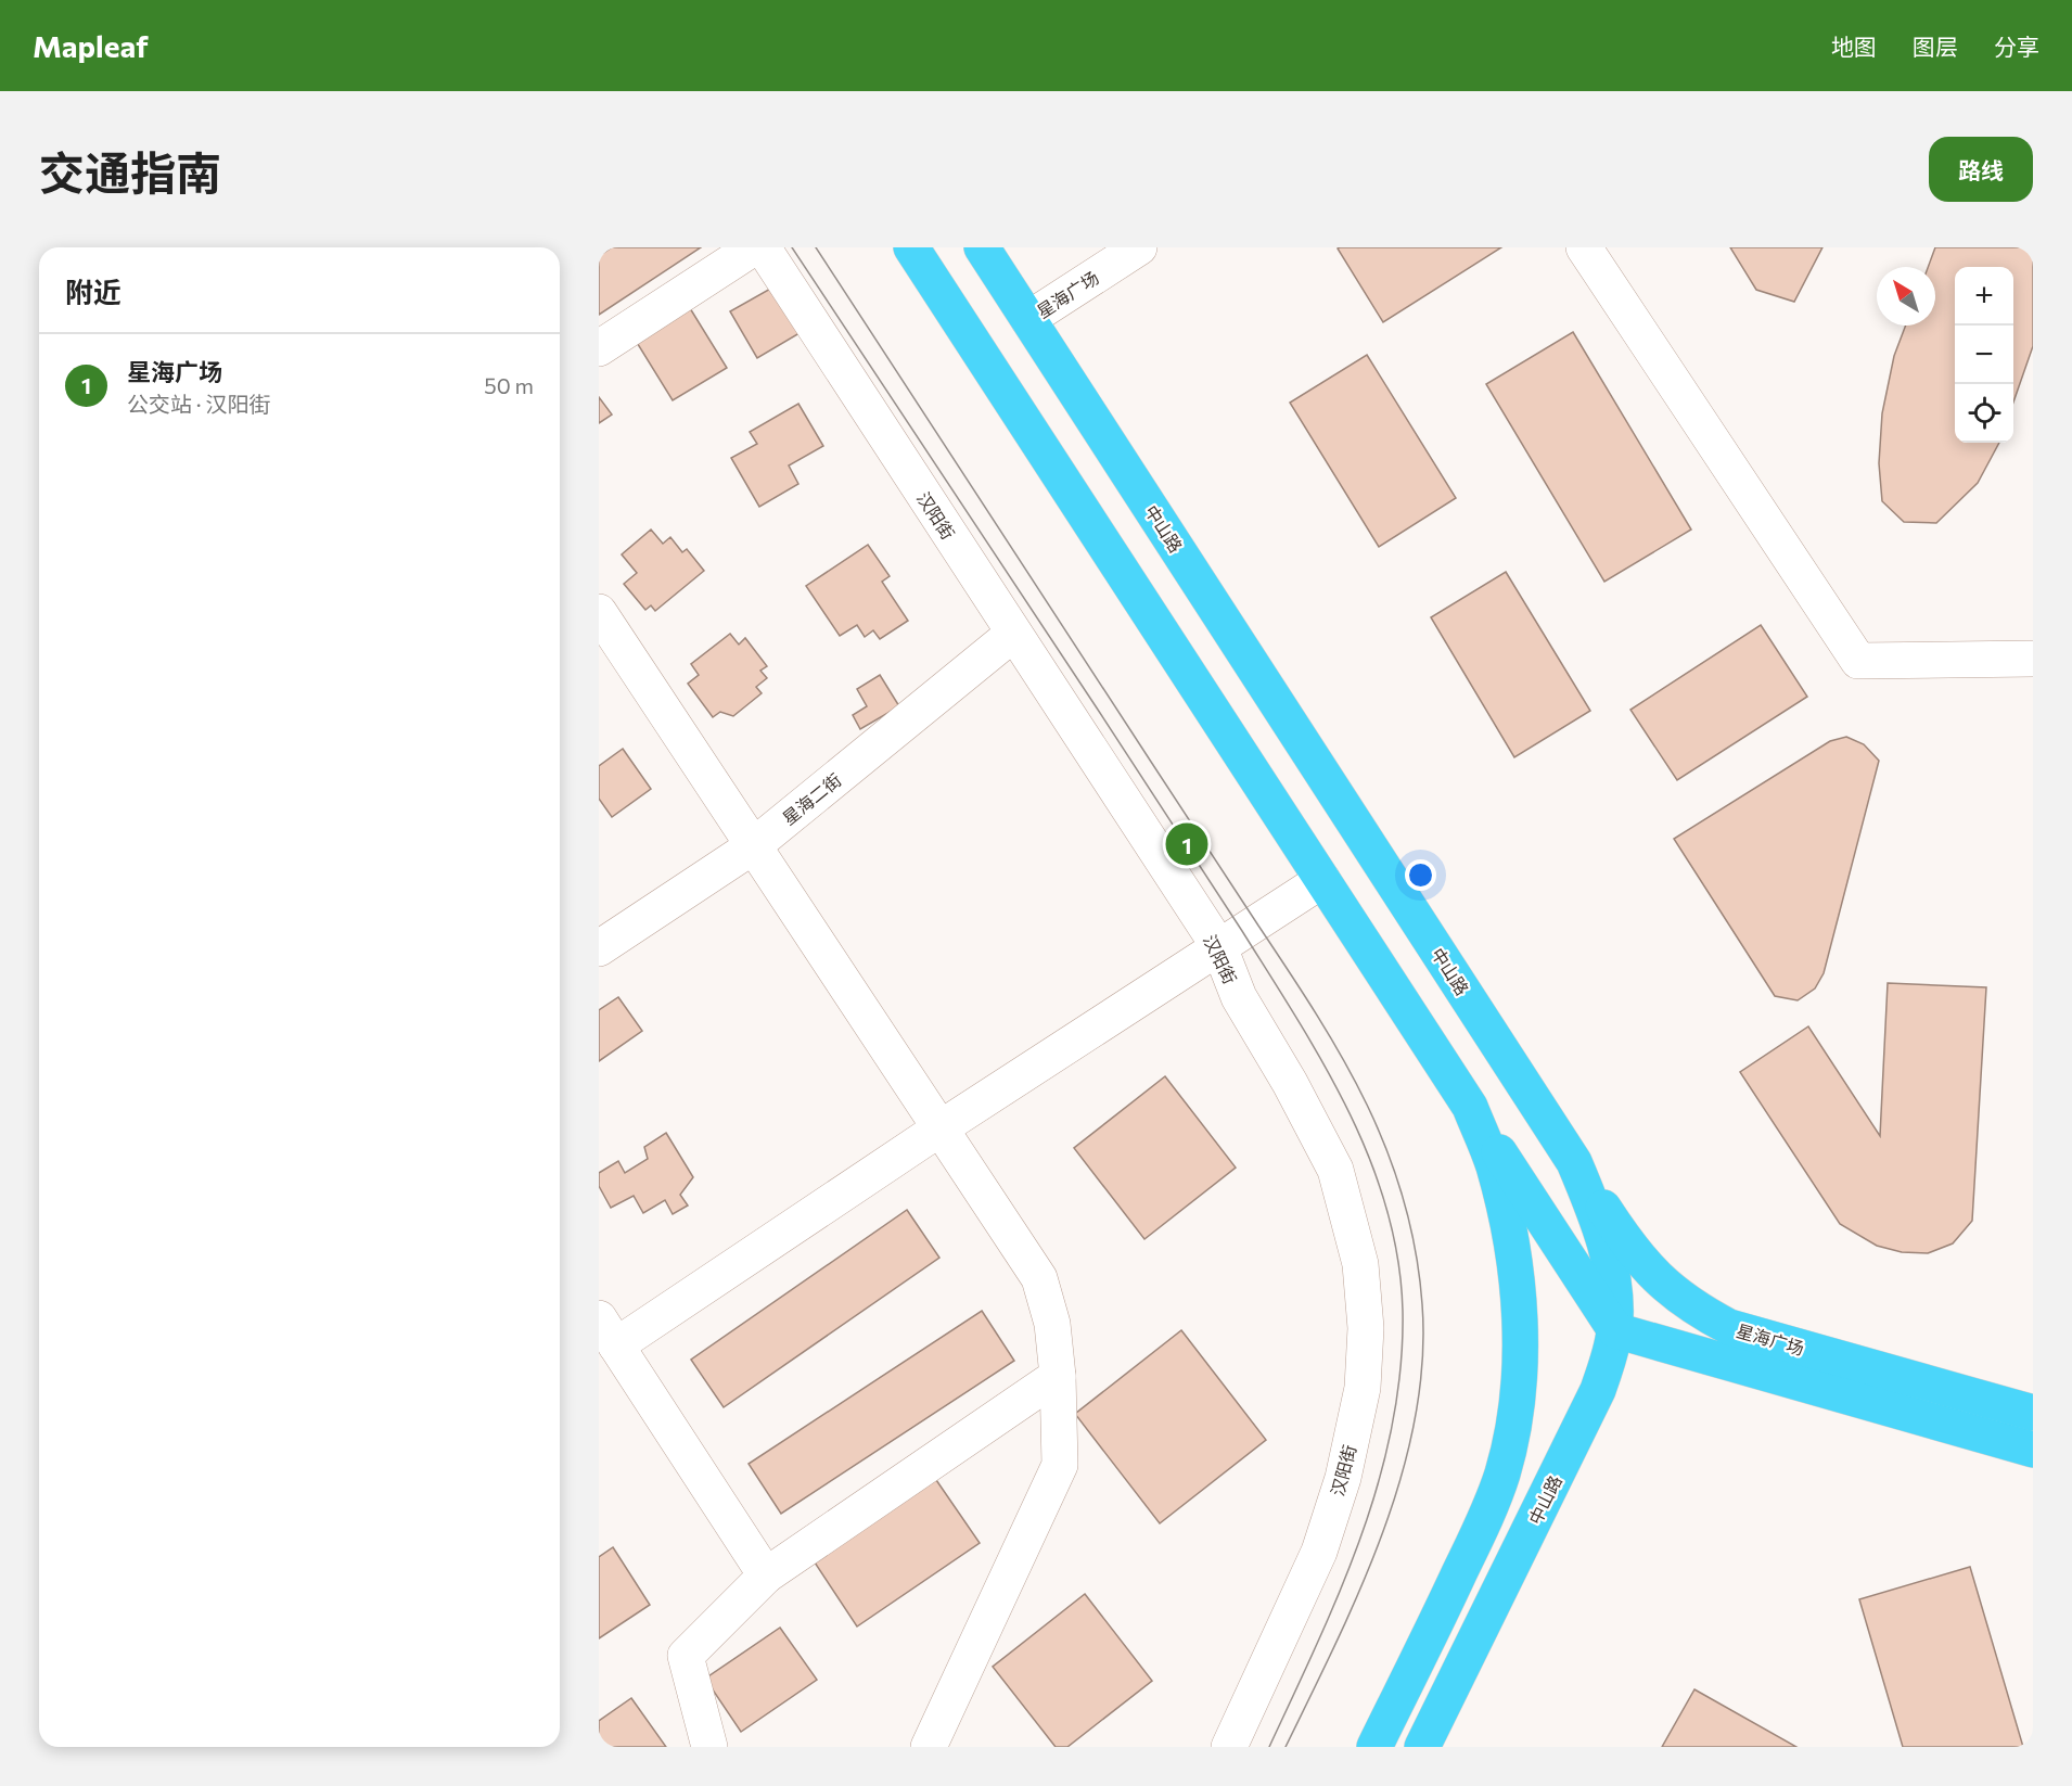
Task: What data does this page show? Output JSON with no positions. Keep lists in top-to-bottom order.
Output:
{
  "streets": {
    "highway": ["星海广场", "中山路"],
    "street": ["汉阳街", "星海二街"]
  },
  "crossings": [
    ["星海广场", "中山路"],
    ["汉阳街", "星海二街"]
  ],
  "north": "top left",
  "page": {
    "header": "Mapleaf",
    "nav": ["地图", "图层", "分享"],
    "title": "交通指南",
    "buttons": "路线",
    "heading": "附近",
    "map_buttons": ["+", "−"],
    "list": [
      {
        "mark": "1",
        "name": "星海广场",
        "note": "公交站 · 汉阳街",
        "value": "50 m"
      }
    ],
    "pins": "1"
  }
}
